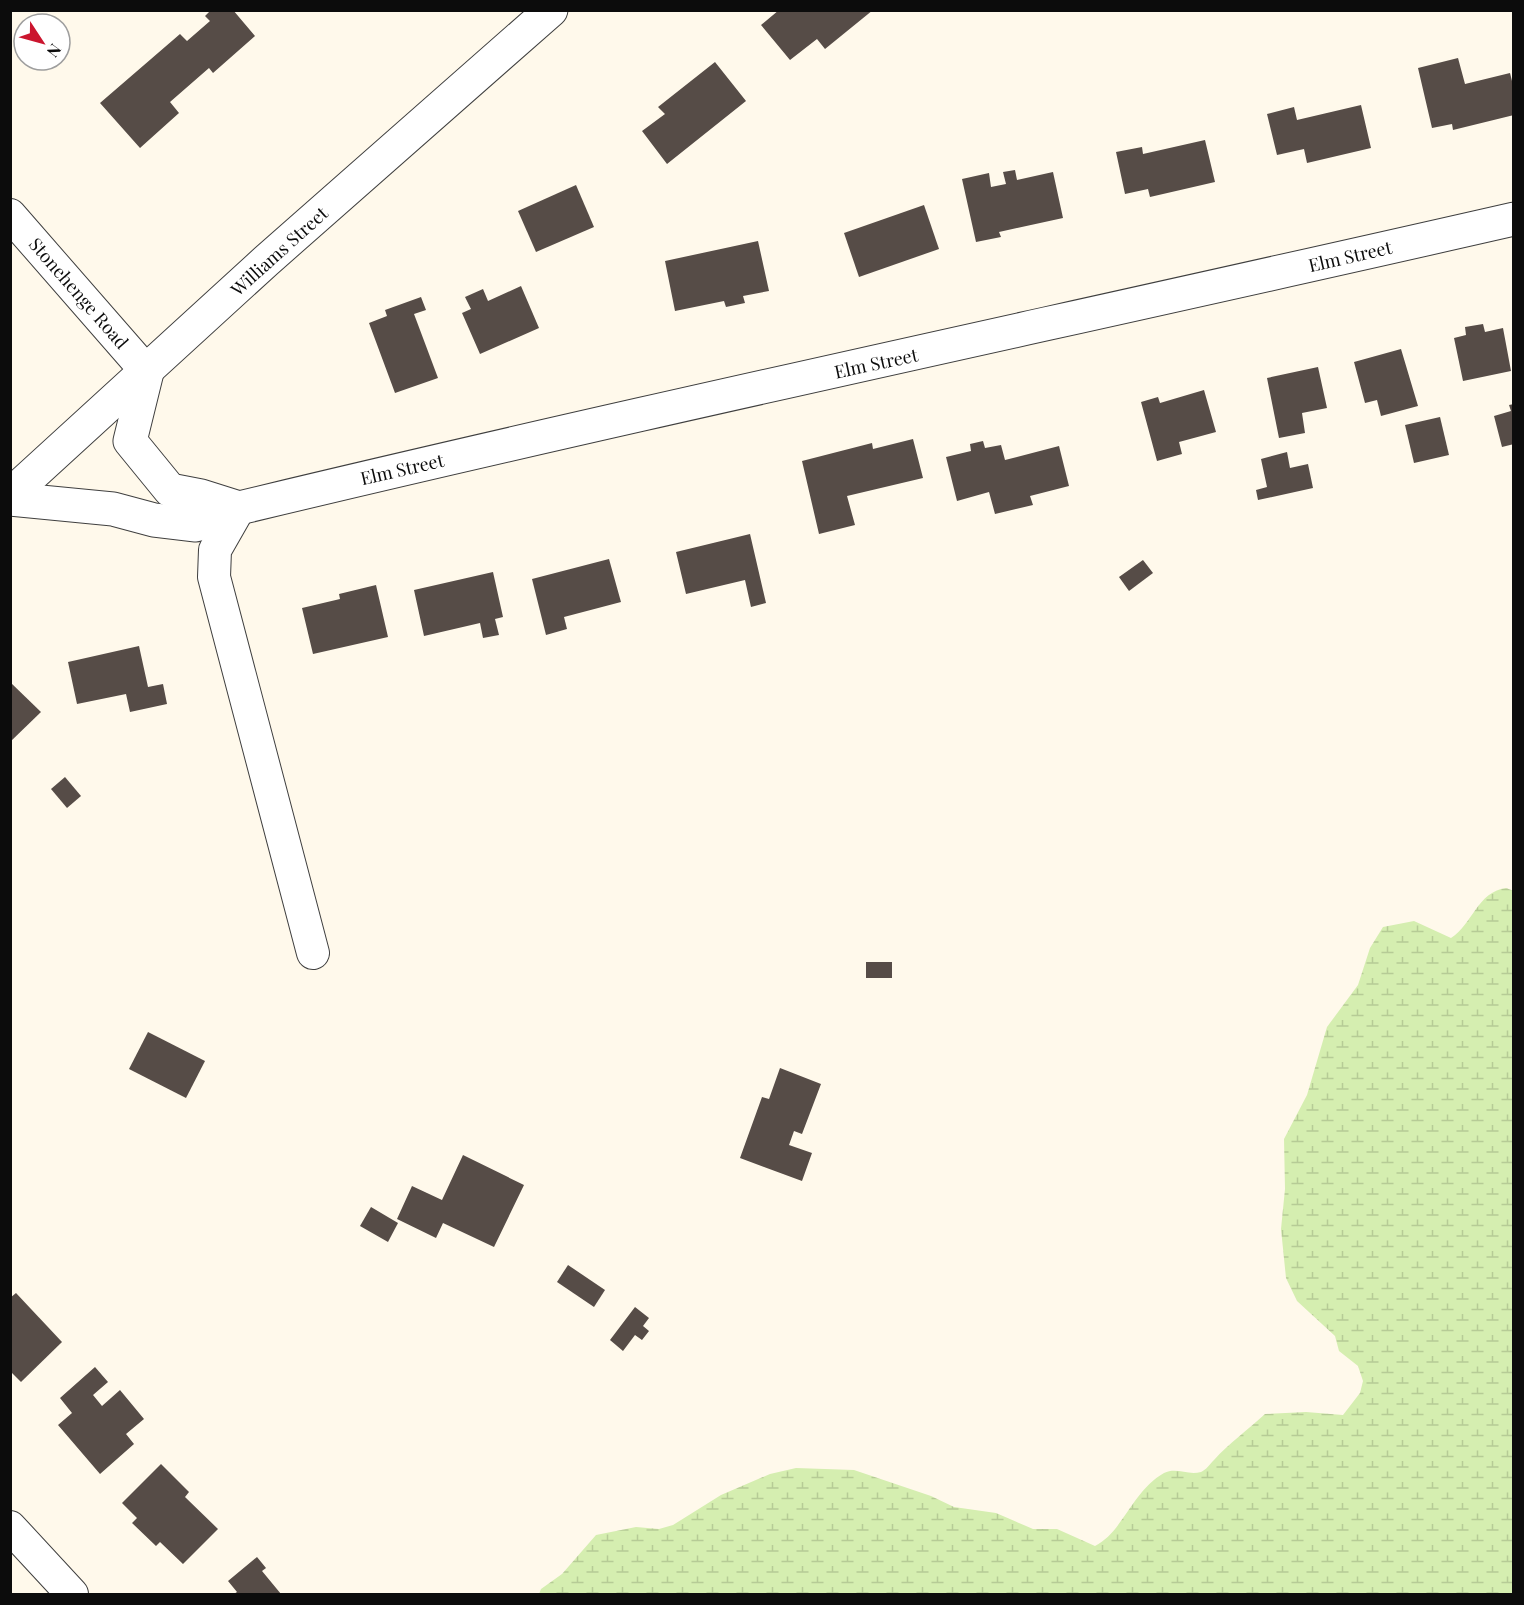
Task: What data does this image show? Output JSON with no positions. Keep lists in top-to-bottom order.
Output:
{
  "streets": {
    "street": ["Williams Street", "Elm Street", "Stonehenge Road"]
  },
  "crossings": [
    ["Williams Street", "Elm Street"],
    ["Williams Street", "Stonehenge Road"]
  ],
  "north": "bottom right"
}
